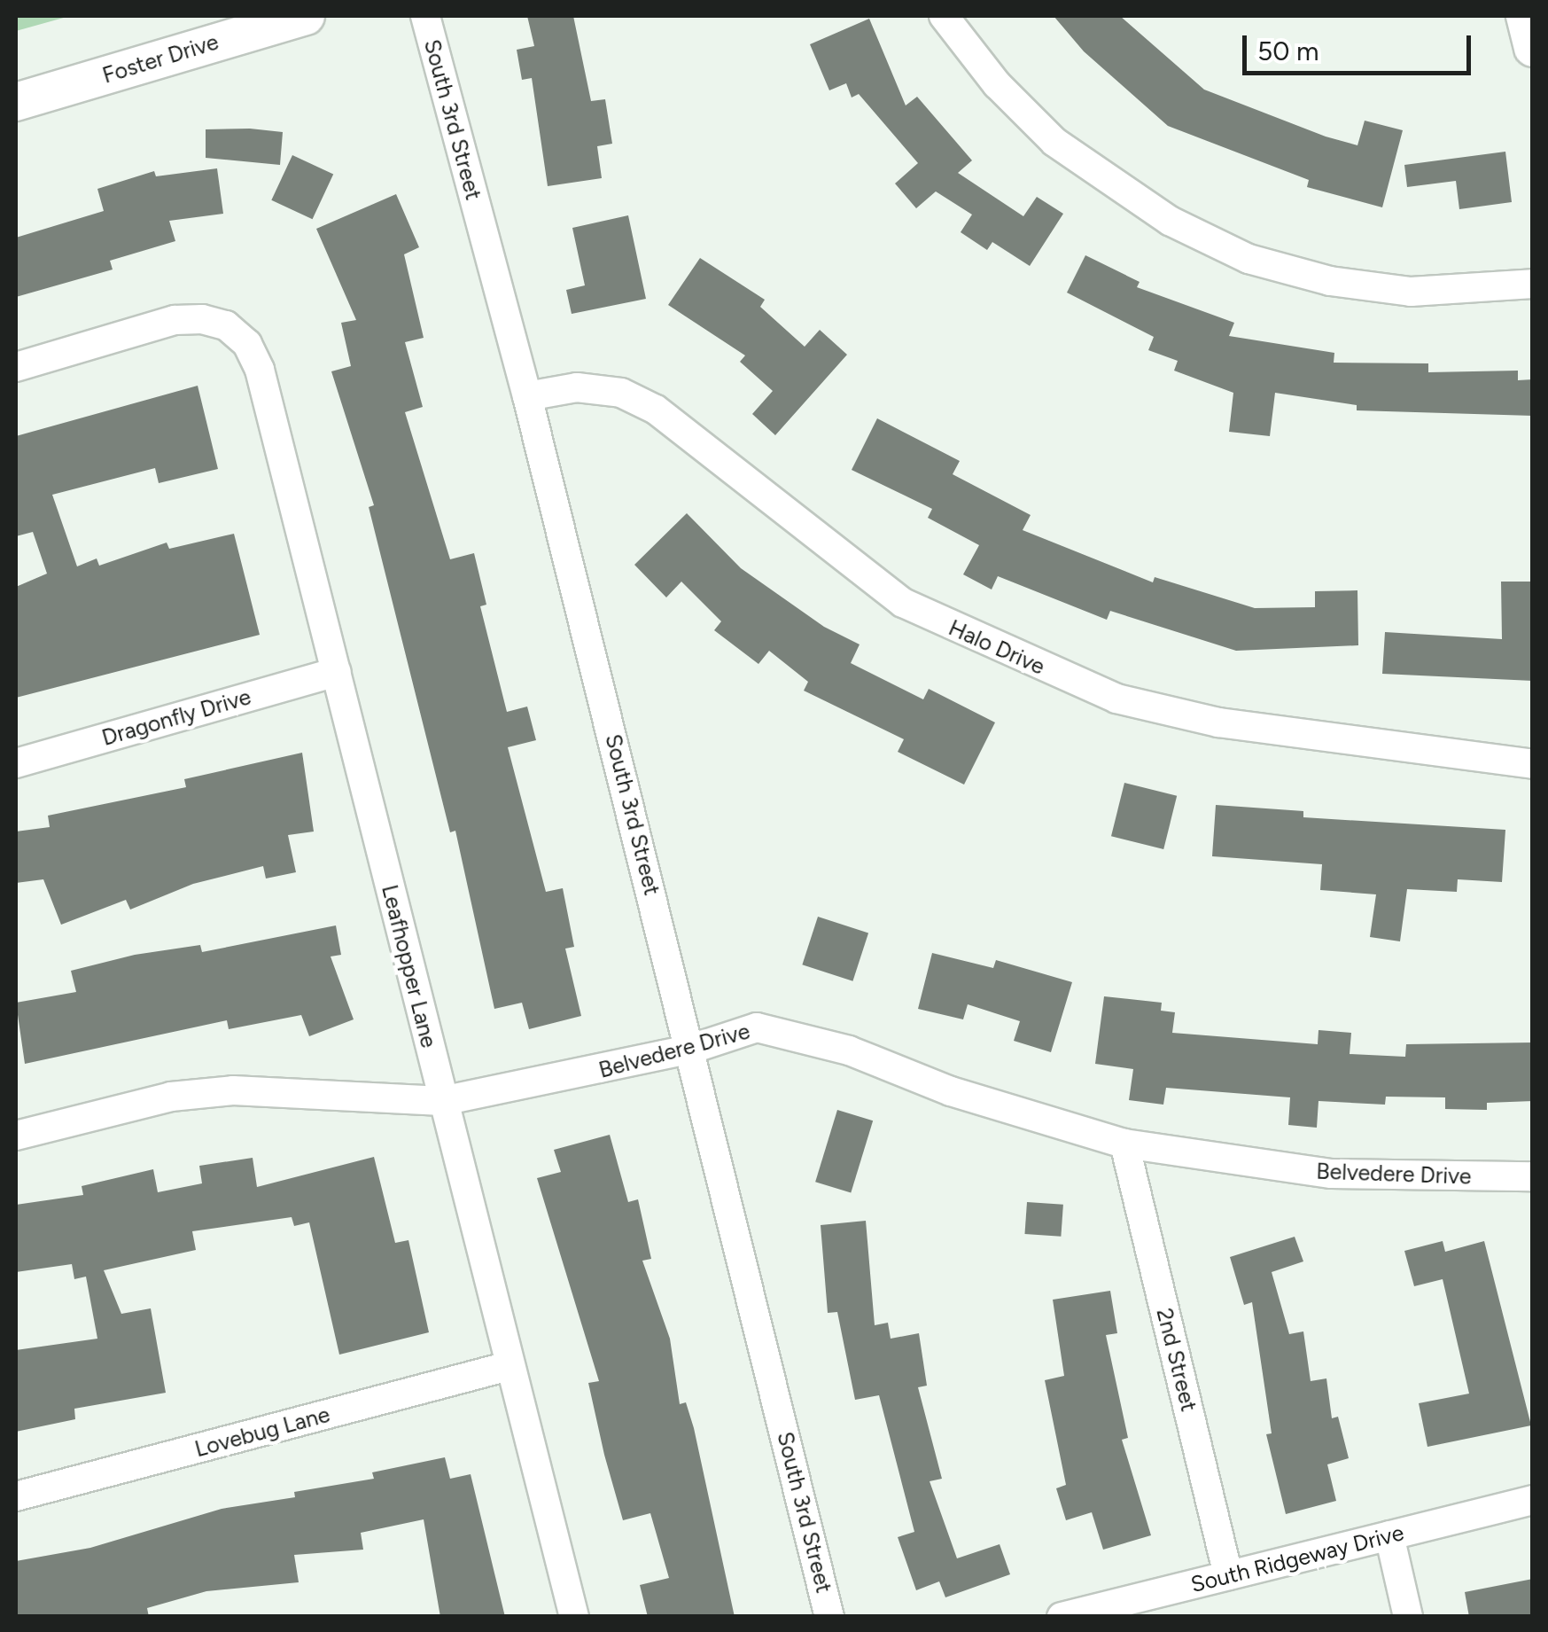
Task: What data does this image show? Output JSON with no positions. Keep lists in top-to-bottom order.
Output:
{
  "streets": {
    "street": [
      "Foster Drive",
      "South 3rd Street",
      "Halo Drive",
      "Dragonfly Drive",
      "Leafhopper Lane",
      "Belvedere Drive",
      "2nd Street",
      "Lovebug Lane",
      "South Ridgeway Drive"
    ]
  },
  "crossings": [
    ["South 3rd Street", "Halo Drive"],
    ["South 3rd Street", "Belvedere Drive"],
    ["Dragonfly Drive", "Leafhopper Lane"],
    ["Leafhopper Lane", "Belvedere Drive"],
    ["Leafhopper Lane", "Lovebug Lane"],
    ["Belvedere Drive", "2nd Street"],
    ["2nd Street", "South Ridgeway Drive"]
  ],
  "scale_bar": "50 m"
}
